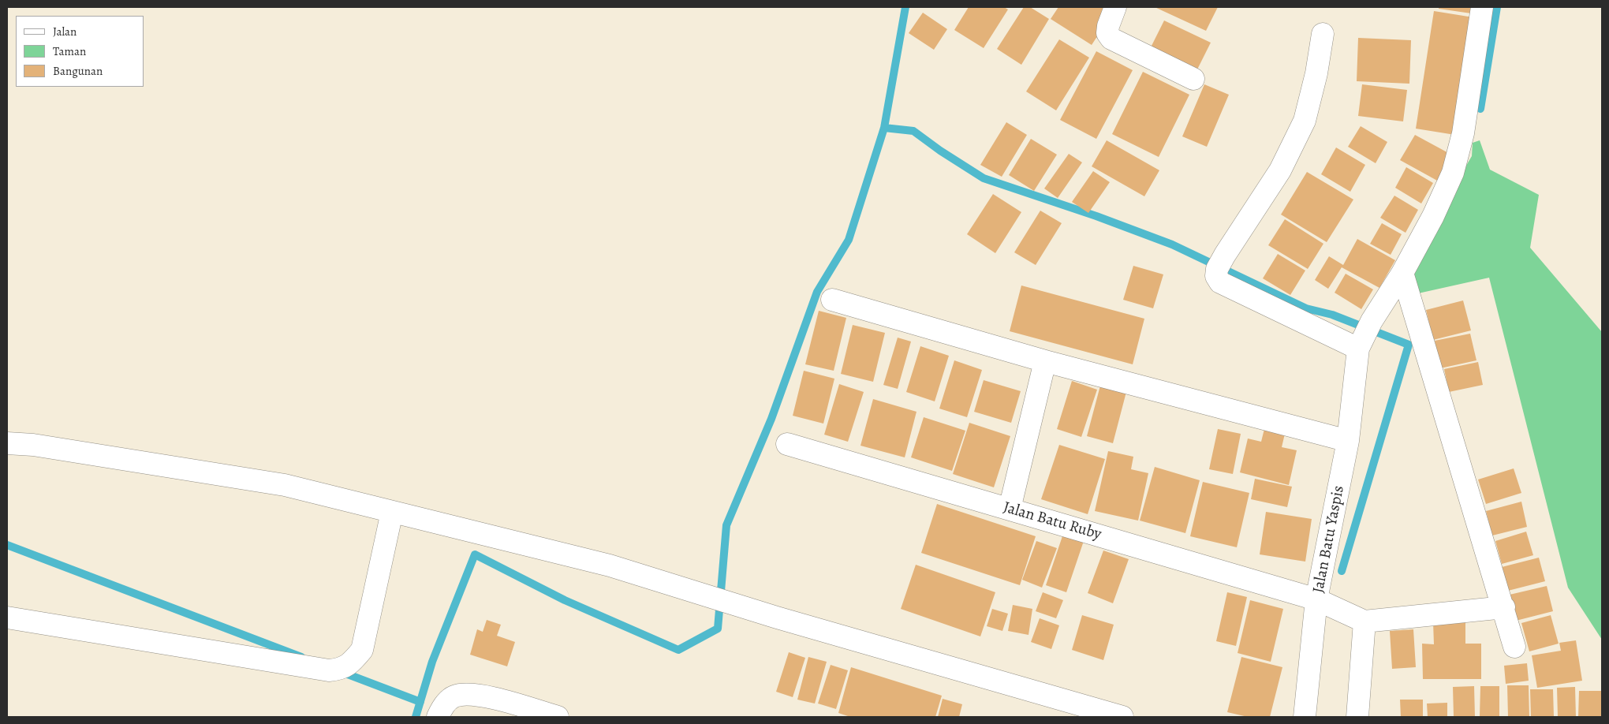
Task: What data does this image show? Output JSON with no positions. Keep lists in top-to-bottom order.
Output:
{
  "streets": {
    "street": ["Jalan Batu Ruby", "Jalan Batu Yaspis"]
  },
  "crossings": [
    ["Jalan Batu Ruby", "Jalan Batu Yaspis"]
  ],
  "legend": ["Jalan", "Taman", "Bangunan"]
}
